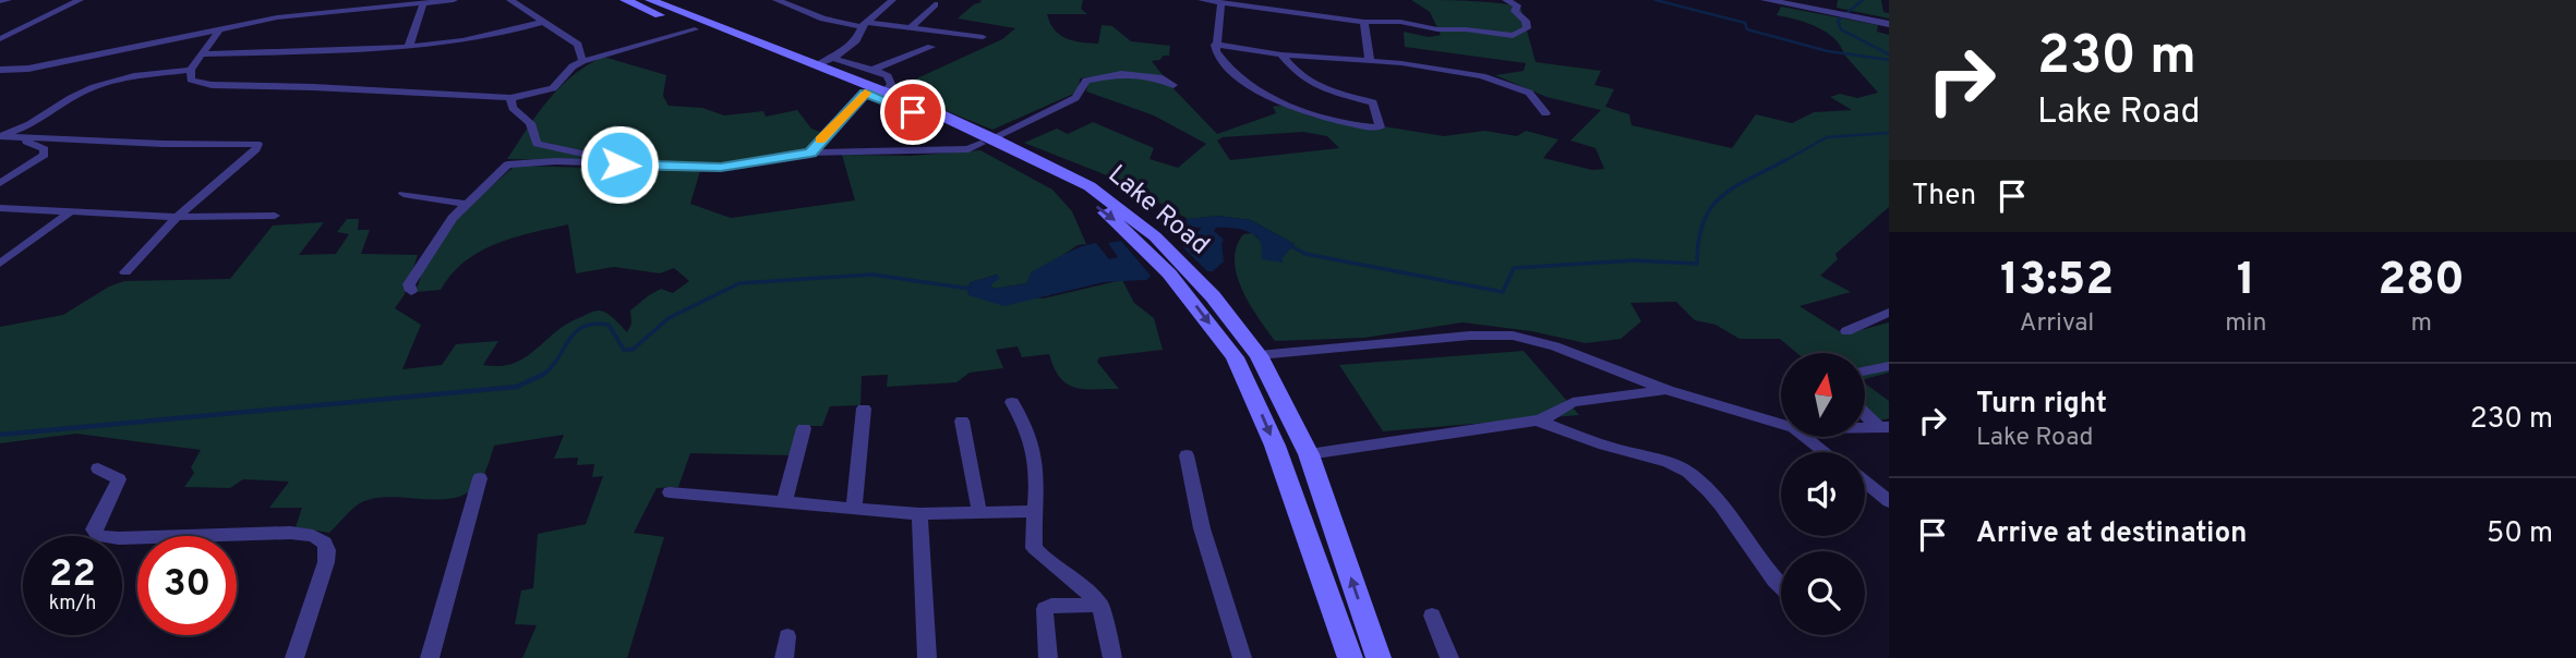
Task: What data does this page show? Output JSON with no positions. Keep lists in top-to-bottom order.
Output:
{
  "streets": {
    "main road": ["Lake Road"]
  },
  "north": "top",
  "page": {
    "turn": ["230 m", "Lake Road"],
    "then": "Then",
    "eta": [
      "13:52",
      "Arrival",
      "1",
      "min",
      "280",
      "m"
    ],
    "list": [
      {
        "name": "Turn right",
        "note": "Lake Road",
        "value": "230 m"
      },
      {
        "name": "Arrive at destination",
        "value": "50 m"
      }
    ],
    "speed": "22 km/h",
    "limit": "30"
  }
}
